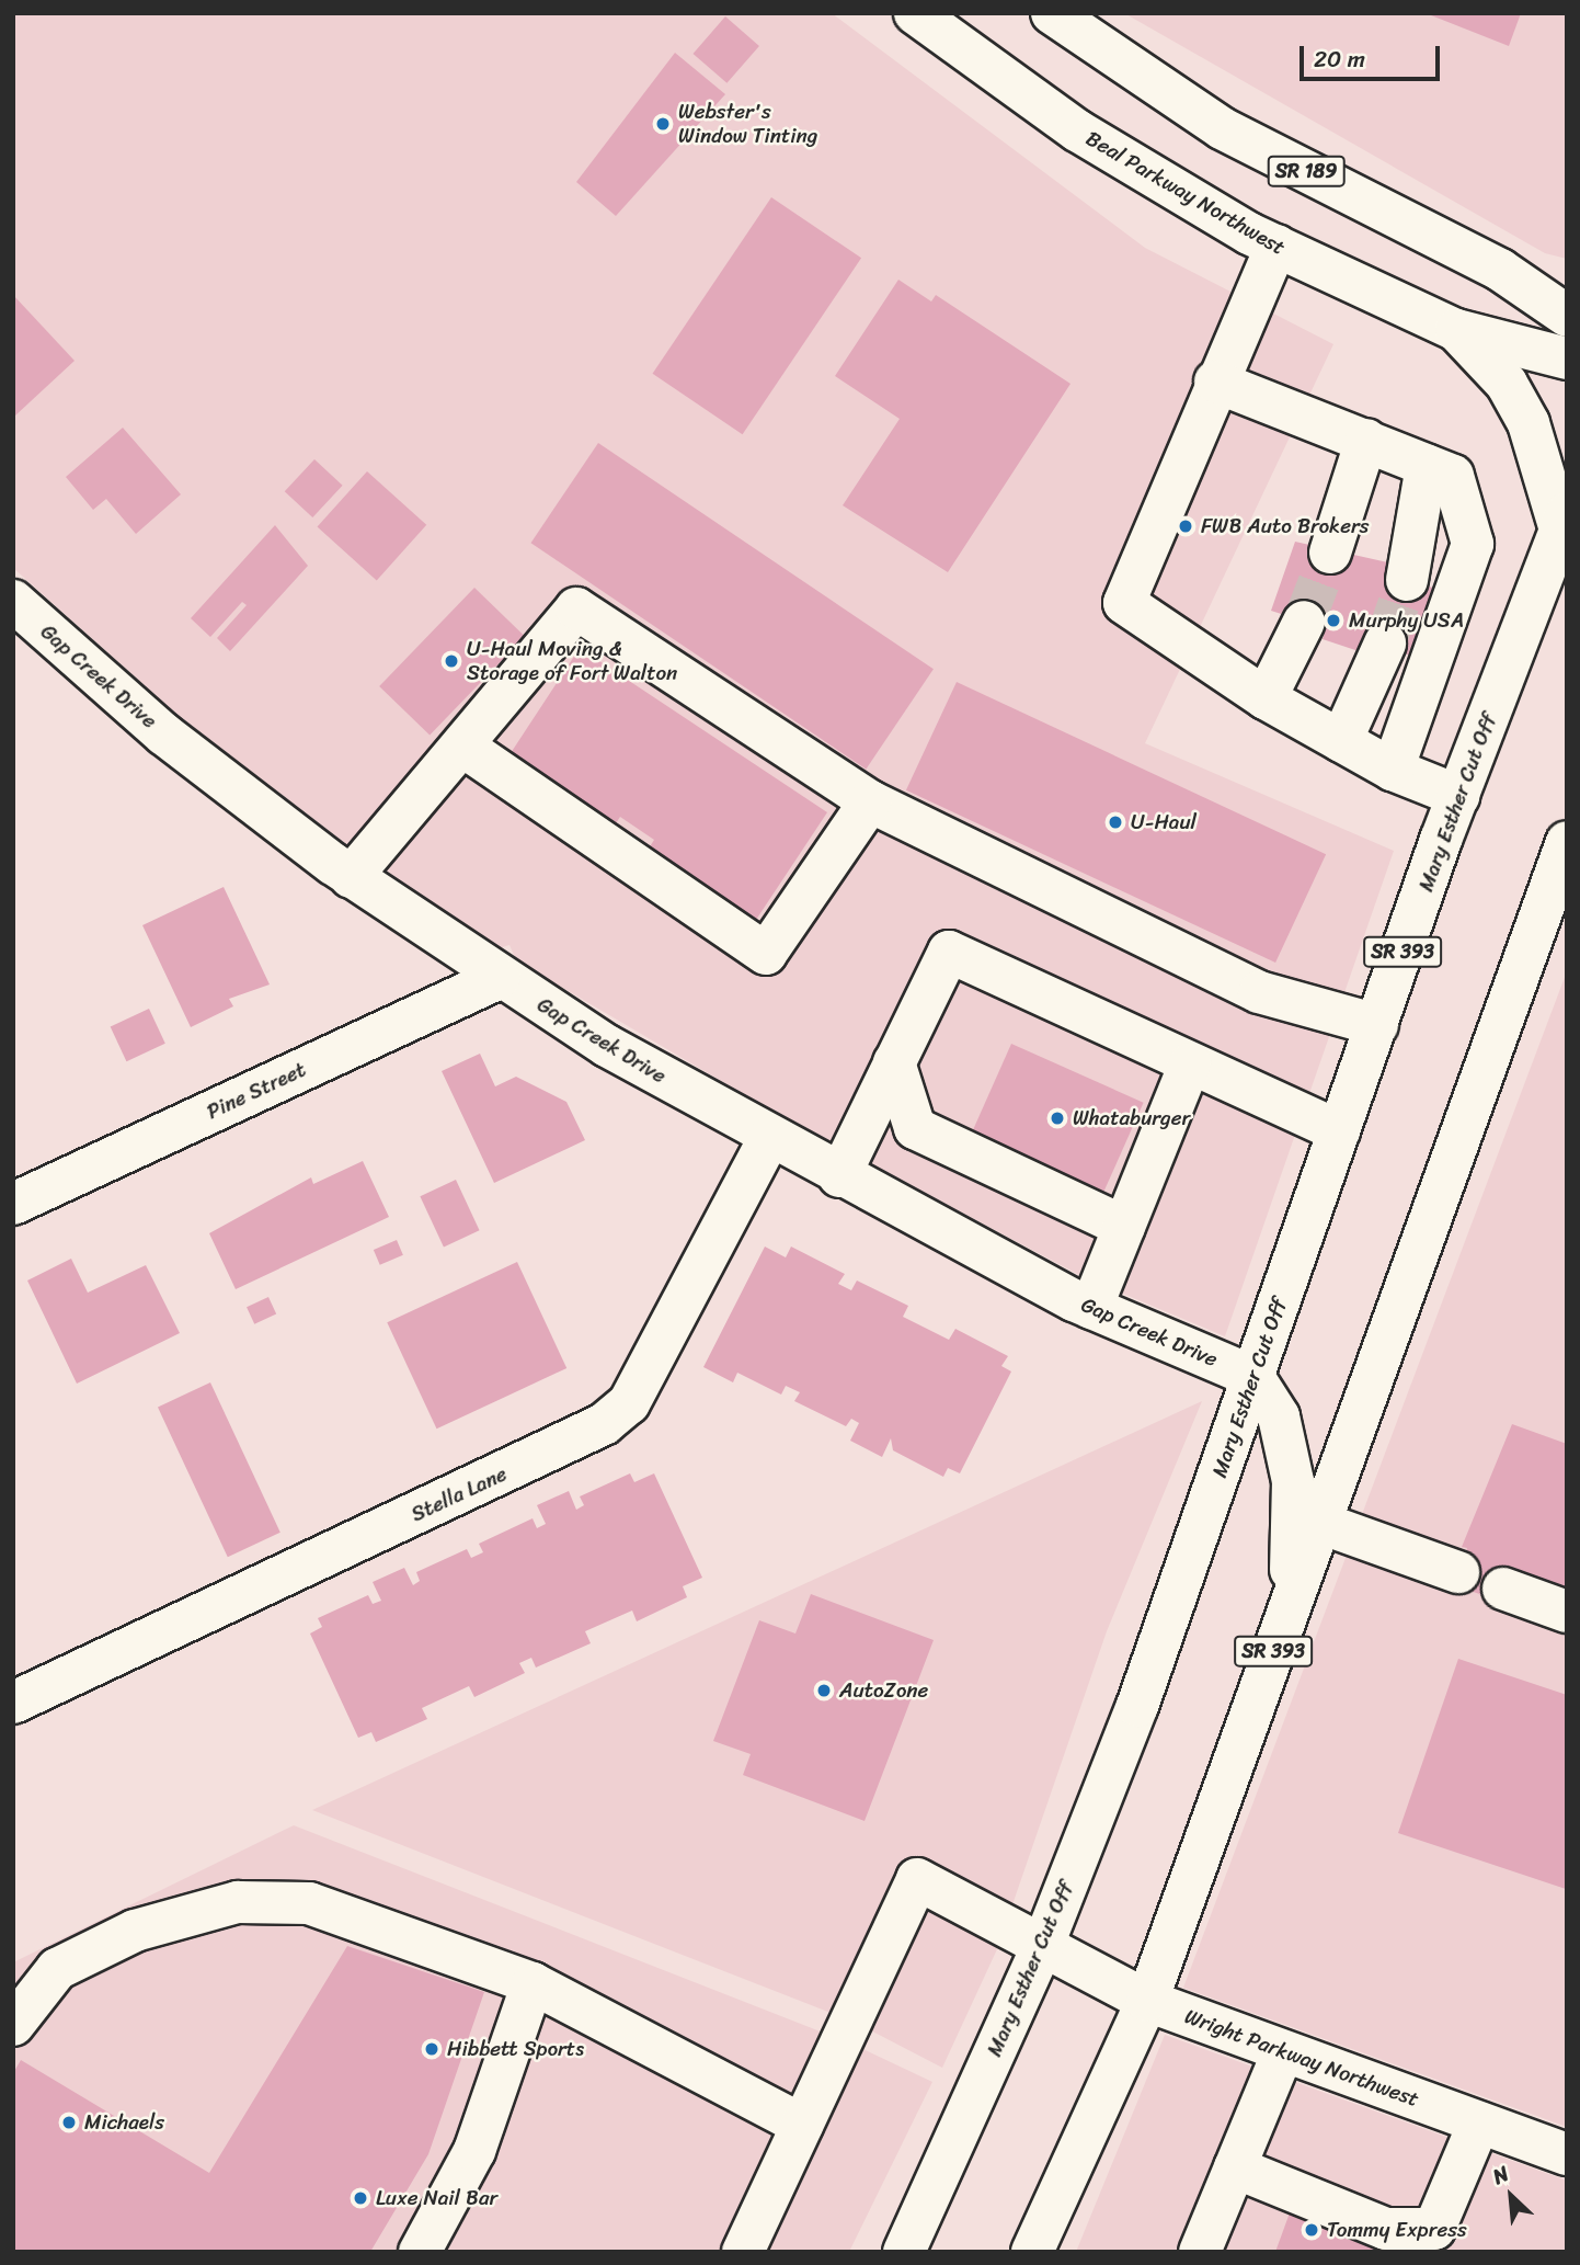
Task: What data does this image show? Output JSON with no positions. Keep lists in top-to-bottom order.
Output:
{
  "streets": {
    "main road": [
      "SR 189",
      "Beal Parkway Northwest",
      "Gap Creek Drive",
      "Mary Esther Cut Off",
      "SR 393",
      "Pine Street",
      "Stella Lane",
      "Wright Parkway Northwest"
    ]
  },
  "crossings": [
    ["Gap Creek Drive", "Mary Esther Cut Off"],
    ["Gap Creek Drive", "Pine Street"],
    ["Gap Creek Drive", "Stella Lane"],
    ["Mary Esther Cut Off", "Wright Parkway Northwest"],
    ["SR 393", "Wright Parkway Northwest"]
  ],
  "places": [
    "Webster's Window Tinting",
    "FWB Auto Brokers",
    "Murphy USA",
    "U-Haul Moving & Storage of Fort Walton",
    "U-Haul",
    "Whataburger",
    "AutoZone",
    "Hibbett Sports",
    "Michaels",
    "Luxe Nail Bar",
    "Tommy Express"
  ],
  "scale_bar": "20 m",
  "north": "top left"
}
